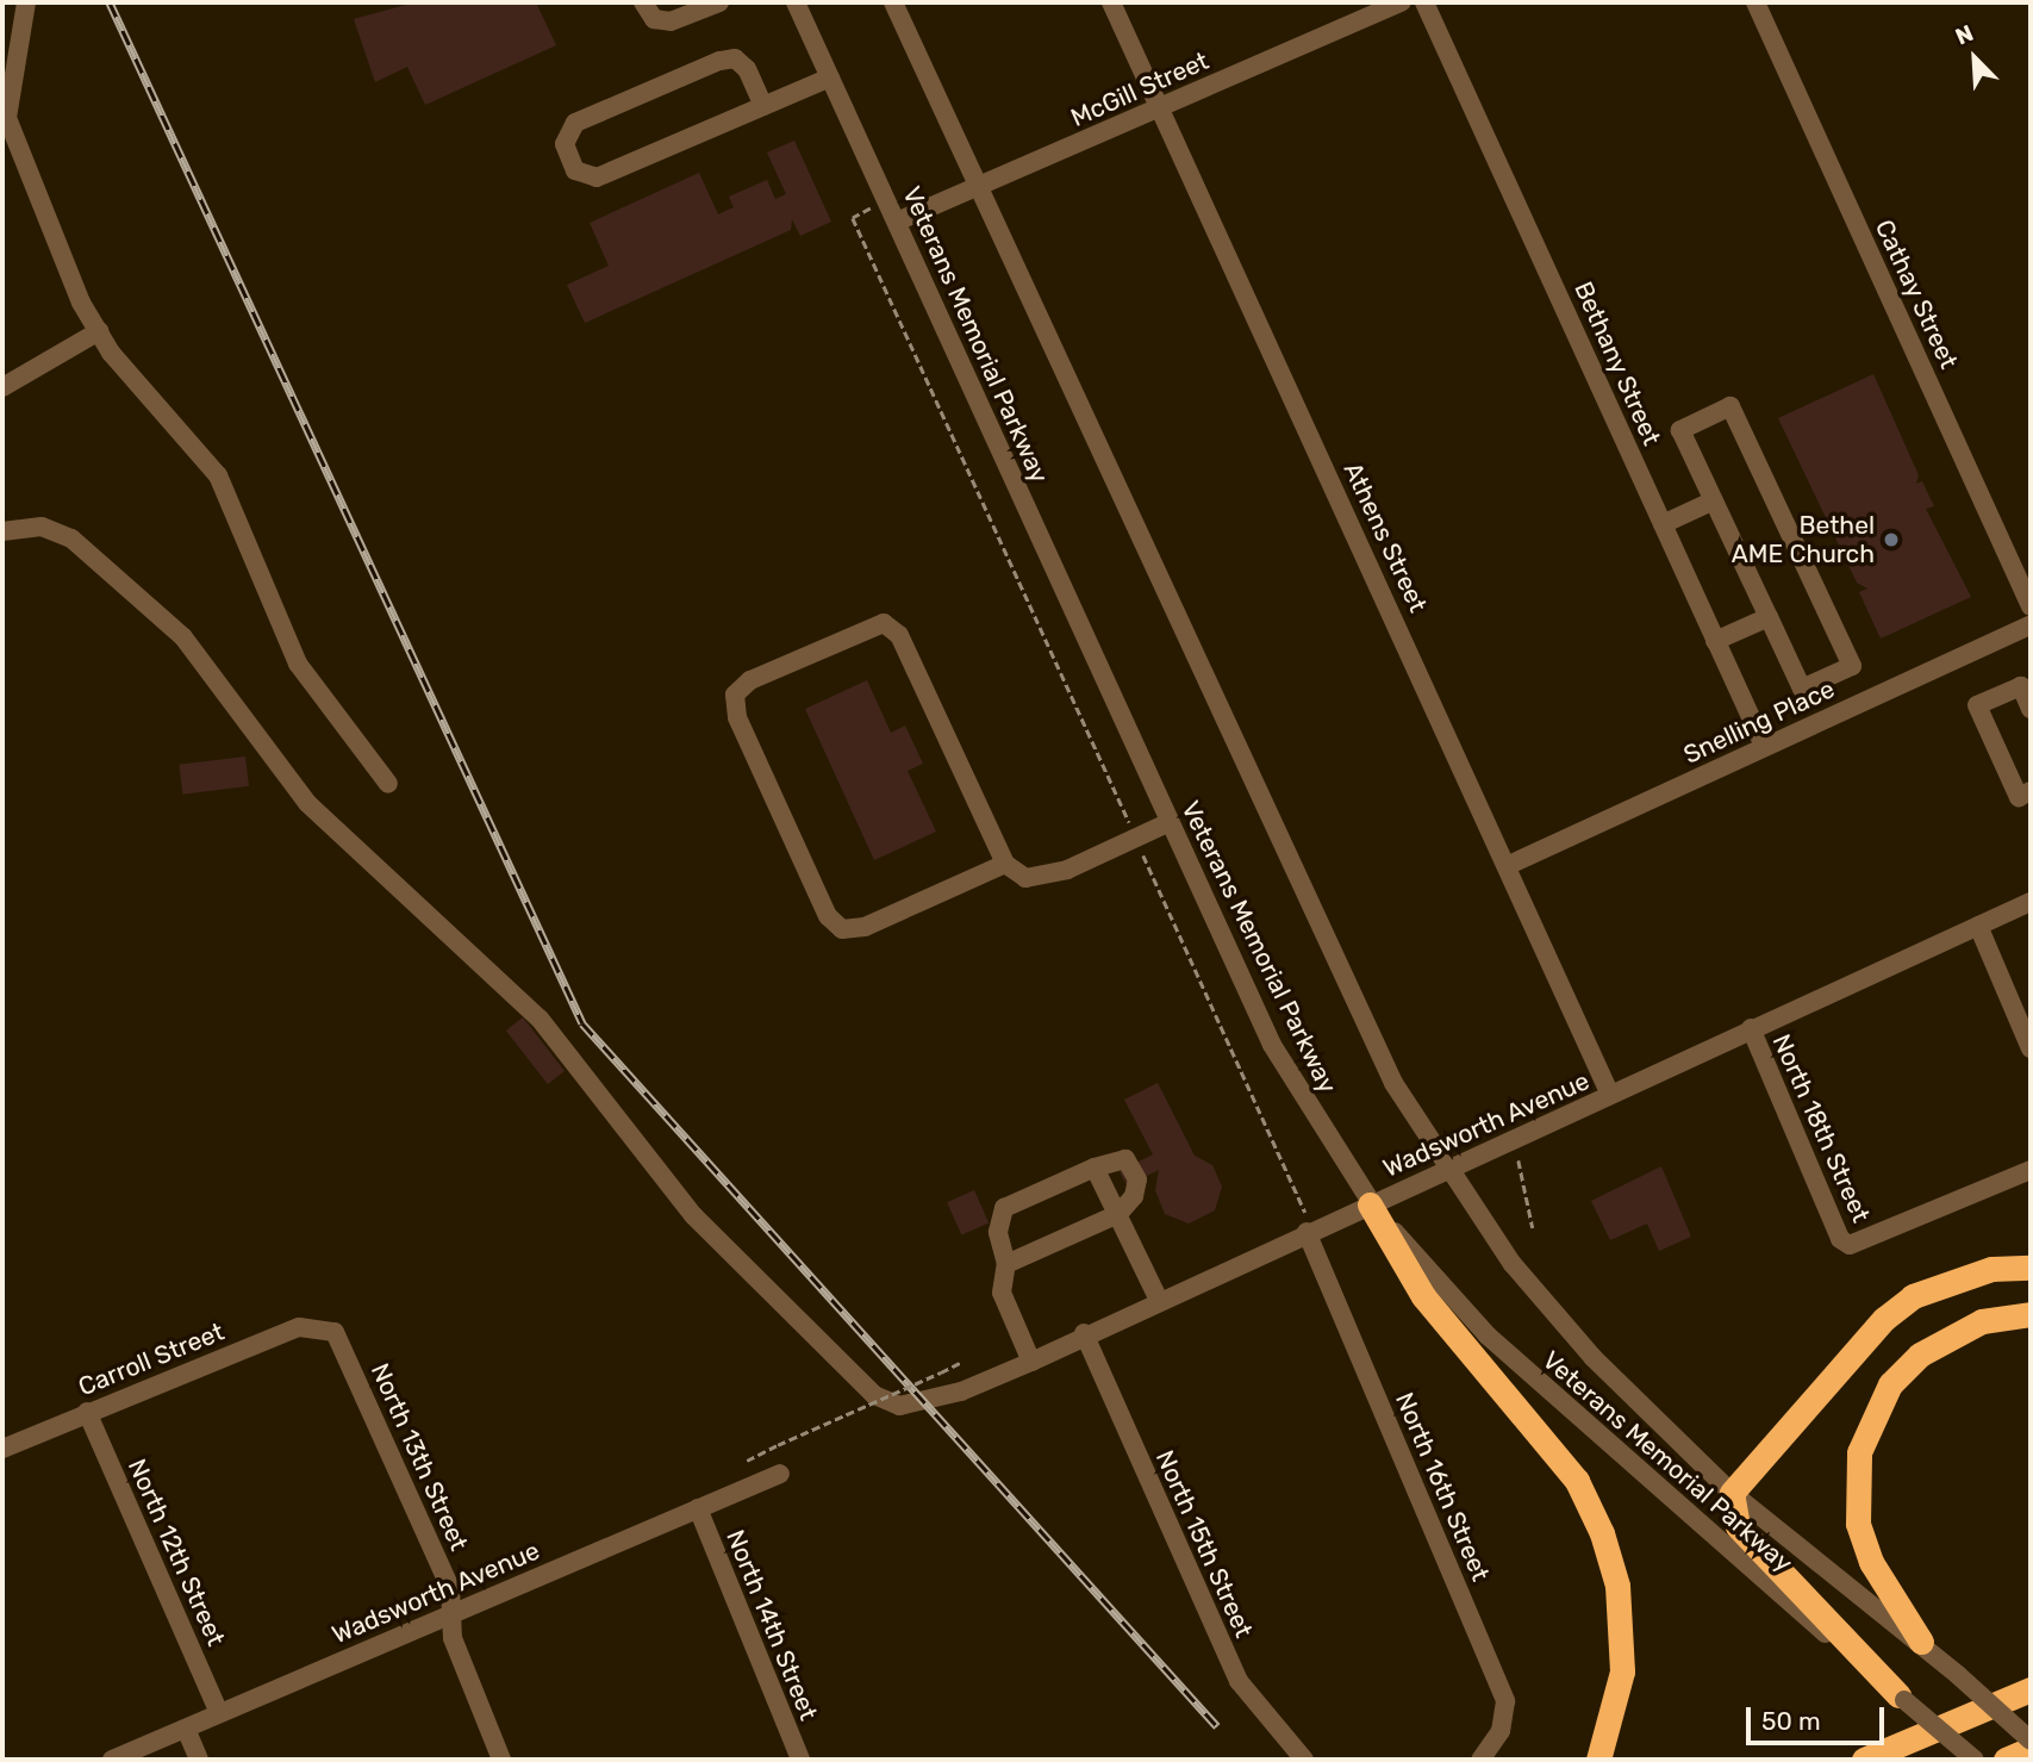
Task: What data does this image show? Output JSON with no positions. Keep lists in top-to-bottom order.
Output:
{
  "streets": {
    "street": [
      "McGill Street",
      "Cathay Street",
      "Veterans Memorial Parkway",
      "Bethany Street",
      "Athens Street",
      "Snelling Place",
      "Wadsworth Avenue",
      "North 18th Street",
      "Carroll Street",
      "North 13th Street",
      "North 16th Street",
      "North 15th Street",
      "North 12th Street",
      "North 14th Street"
    ]
  },
  "crossings": [
    ["McGill Street", "Veterans Memorial Parkway"],
    ["McGill Street", "Athens Street"],
    ["Veterans Memorial Parkway", "Wadsworth Avenue"],
    ["Bethany Street", "Snelling Place"],
    ["Athens Street", "Snelling Place"],
    ["Athens Street", "Wadsworth Avenue"],
    ["Wadsworth Avenue", "North 18th Street"],
    ["Wadsworth Avenue", "North 13th Street"],
    ["Wadsworth Avenue", "North 16th Street"],
    ["Wadsworth Avenue", "North 15th Street"],
    ["Wadsworth Avenue", "North 12th Street"],
    ["Wadsworth Avenue", "North 14th Street"],
    ["Carroll Street", "North 13th Street"],
    ["Carroll Street", "North 12th Street"]
  ],
  "places": ["Bethel AME Church"],
  "scale_bar": "50 m",
  "north": "top left"
}
